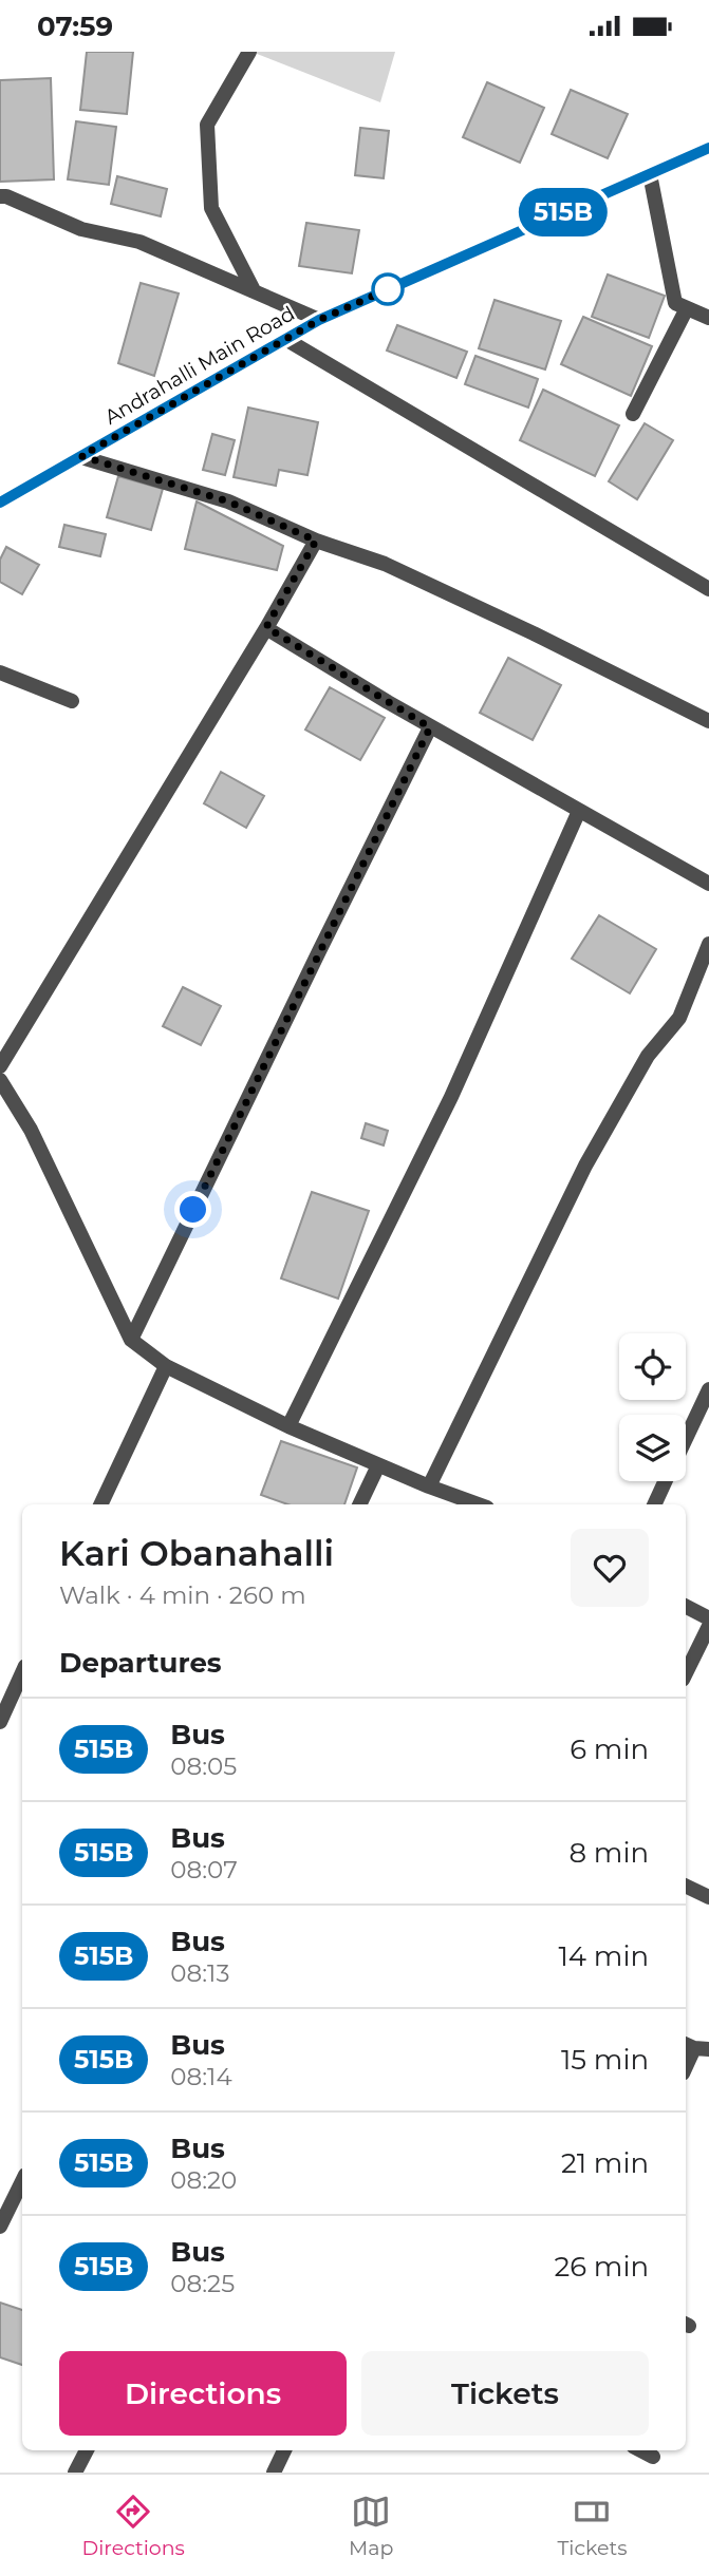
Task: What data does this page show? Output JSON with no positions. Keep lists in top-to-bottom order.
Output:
{
  "streets": {
    "main road": ["Andrahalli Main Road"]
  },
  "lines": ["bus line 515B"],
  "page": {
    "status": "07:59",
    "on_map": "515B",
    "heading": [
      ["Kari Obanahalli", "Walk · 4 min · 260 m"],
      "Departures"
    ],
    "list": [
      {
        "mark": "515B",
        "name": "Bus",
        "note": "08:05",
        "value": "6 min"
      },
      {
        "mark": "515B",
        "name": "Bus",
        "note": "08:07",
        "value": "8 min"
      },
      {
        "mark": "515B",
        "name": "Bus",
        "note": "08:13",
        "value": "14 min"
      },
      {
        "mark": "515B",
        "name": "Bus",
        "note": "08:14",
        "value": "15 min"
      },
      {
        "mark": "515B",
        "name": "Bus",
        "note": "08:20",
        "value": "21 min"
      },
      {
        "mark": "515B",
        "name": "Bus",
        "note": "08:25",
        "value": "26 min"
      }
    ],
    "buttons": ["Directions", "Tickets"],
    "tabs": ["Directions", "Map", "Tickets"]
  }
}
